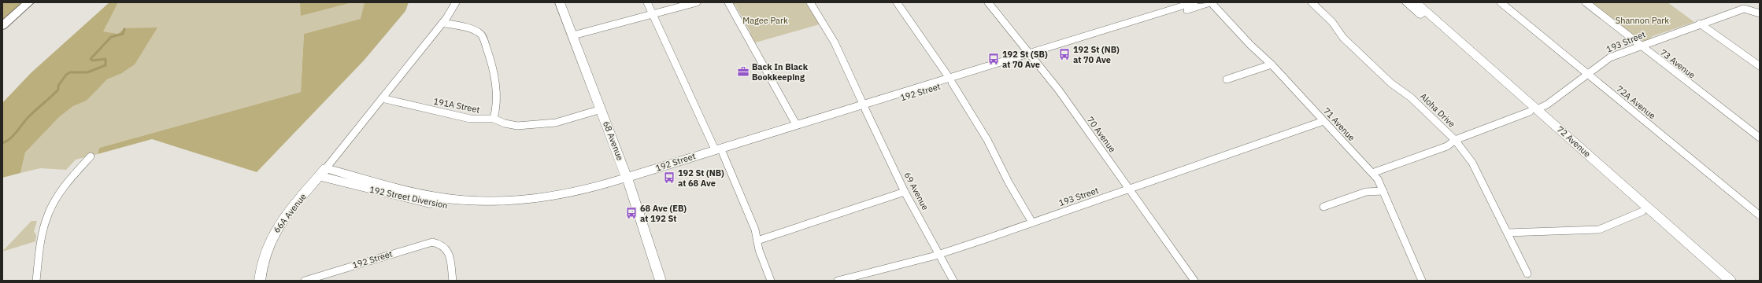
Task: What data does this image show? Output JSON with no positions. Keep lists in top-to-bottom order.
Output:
{
  "streets": {
    "main road": [
      "192 Street",
      "68 Avenue",
      "72 Avenue",
      "192 Street Diversion",
      "66A Avenue"
    ],
    "street": [
      "193 Street",
      "73 Avenue",
      "72A Avenue",
      "191A Street",
      "Aloha Drive",
      "71 Avenue",
      "70 Avenue",
      "69 Avenue"
    ]
  },
  "crossings": [
    ["193 Street", "73 Avenue"],
    ["193 Street", "72A Avenue"],
    ["193 Street", "Aloha Drive"],
    ["193 Street", "71 Avenue"],
    ["193 Street", "70 Avenue"],
    ["193 Street", "72 Avenue"],
    ["193 Street", "69 Avenue"],
    ["192 Street", "71 Avenue"],
    ["192 Street", "70 Avenue"],
    ["192 Street", "68 Avenue"],
    ["192 Street", "69 Avenue"],
    ["192 Street", "192 Street Diversion"],
    ["191A Street", "68 Avenue"],
    ["68 Avenue", "192 Street Diversion"],
    ["192 Street Diversion", "66A Avenue"]
  ],
  "parks": ["Magee Park", "Shannon Park"],
  "places": {
    "bus stop": [
      "192 St (NB) at 70 Ave",
      "192 St (SB) at 70 Ave",
      "192 St (NB) at 68 Ave",
      "68 Ave (EB) at 192 St"
    ],
    "office": ["Back In Black Bookkeeping"]
  }
}
